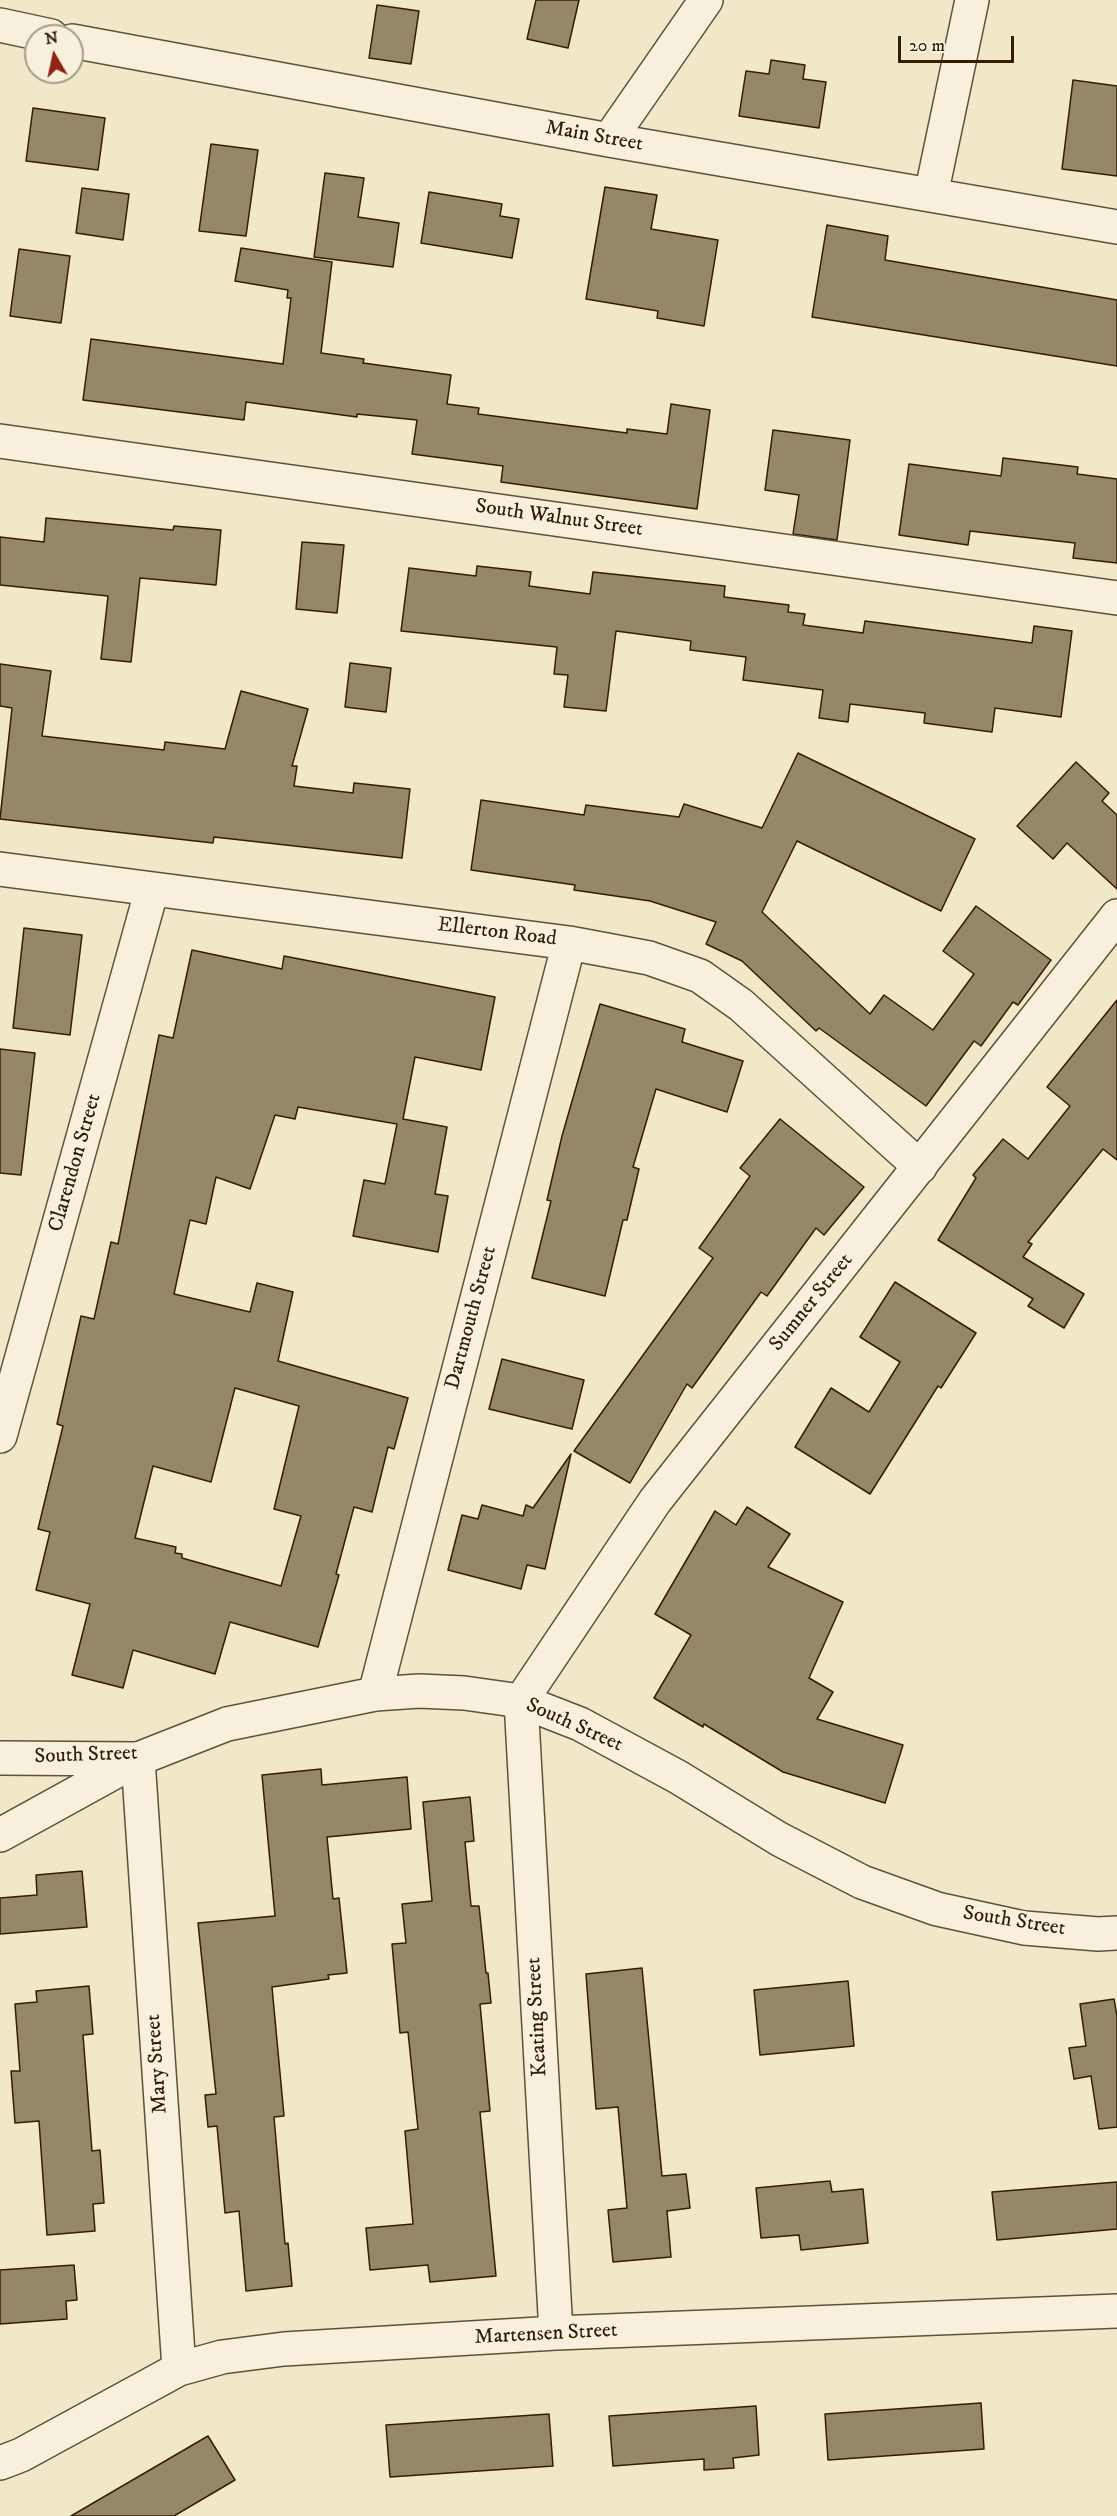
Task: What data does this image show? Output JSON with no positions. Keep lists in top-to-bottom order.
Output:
{
  "streets": {
    "street": [
      "Main Street",
      "South Walnut Street",
      "Ellerton Road",
      "Clarendon Street",
      "Sumner Street",
      "Dartmouth Street",
      "South Street",
      "Keating Street",
      "Mary Street",
      "Martensen Street"
    ]
  },
  "crossings": [
    ["Ellerton Road", "Clarendon Street"],
    ["Ellerton Road", "Sumner Street"],
    ["Ellerton Road", "Dartmouth Street"],
    ["Sumner Street", "South Street"],
    ["Sumner Street", "Keating Street"],
    ["Dartmouth Street", "South Street"],
    ["South Street", "Keating Street"],
    ["South Street", "Mary Street"],
    ["Keating Street", "Martensen Street"],
    ["Mary Street", "Martensen Street"]
  ],
  "scale_bar": "20 m",
  "north": "top"
}
